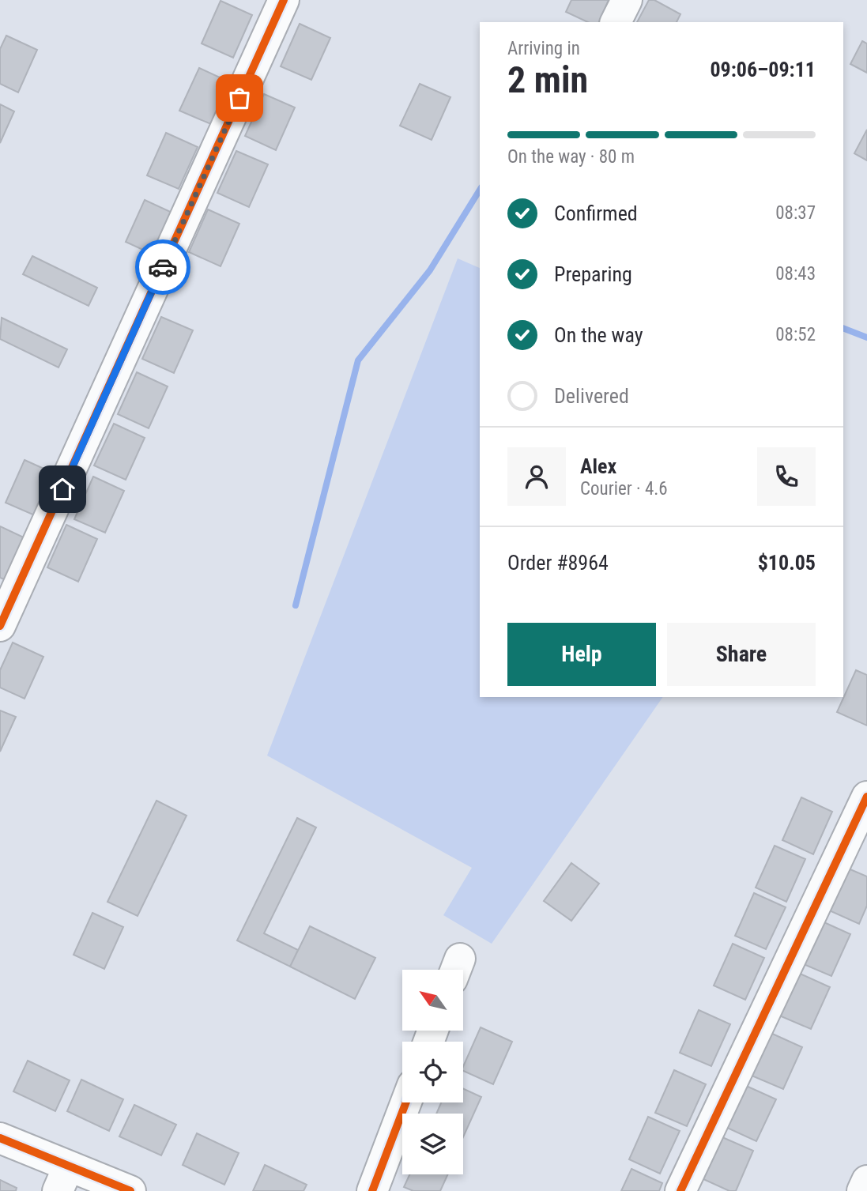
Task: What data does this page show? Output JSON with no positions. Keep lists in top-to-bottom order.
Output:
{
  "north": "top left",
  "page": {
    "heading": ["2 min", "Arriving in", "09:06–09:11"],
    "panel": [
      "Alex",
      "Courier · 4.6",
      "Order #8964",
      "$10.05"
    ],
    "bar": "On the way · 80 m",
    "list": [
      ["Confirmed", "08:37"],
      ["Preparing", "08:43"],
      ["On the way", "08:52"],
      "Delivered"
    ],
    "buttons": ["Help", "Share"]
  }
}
